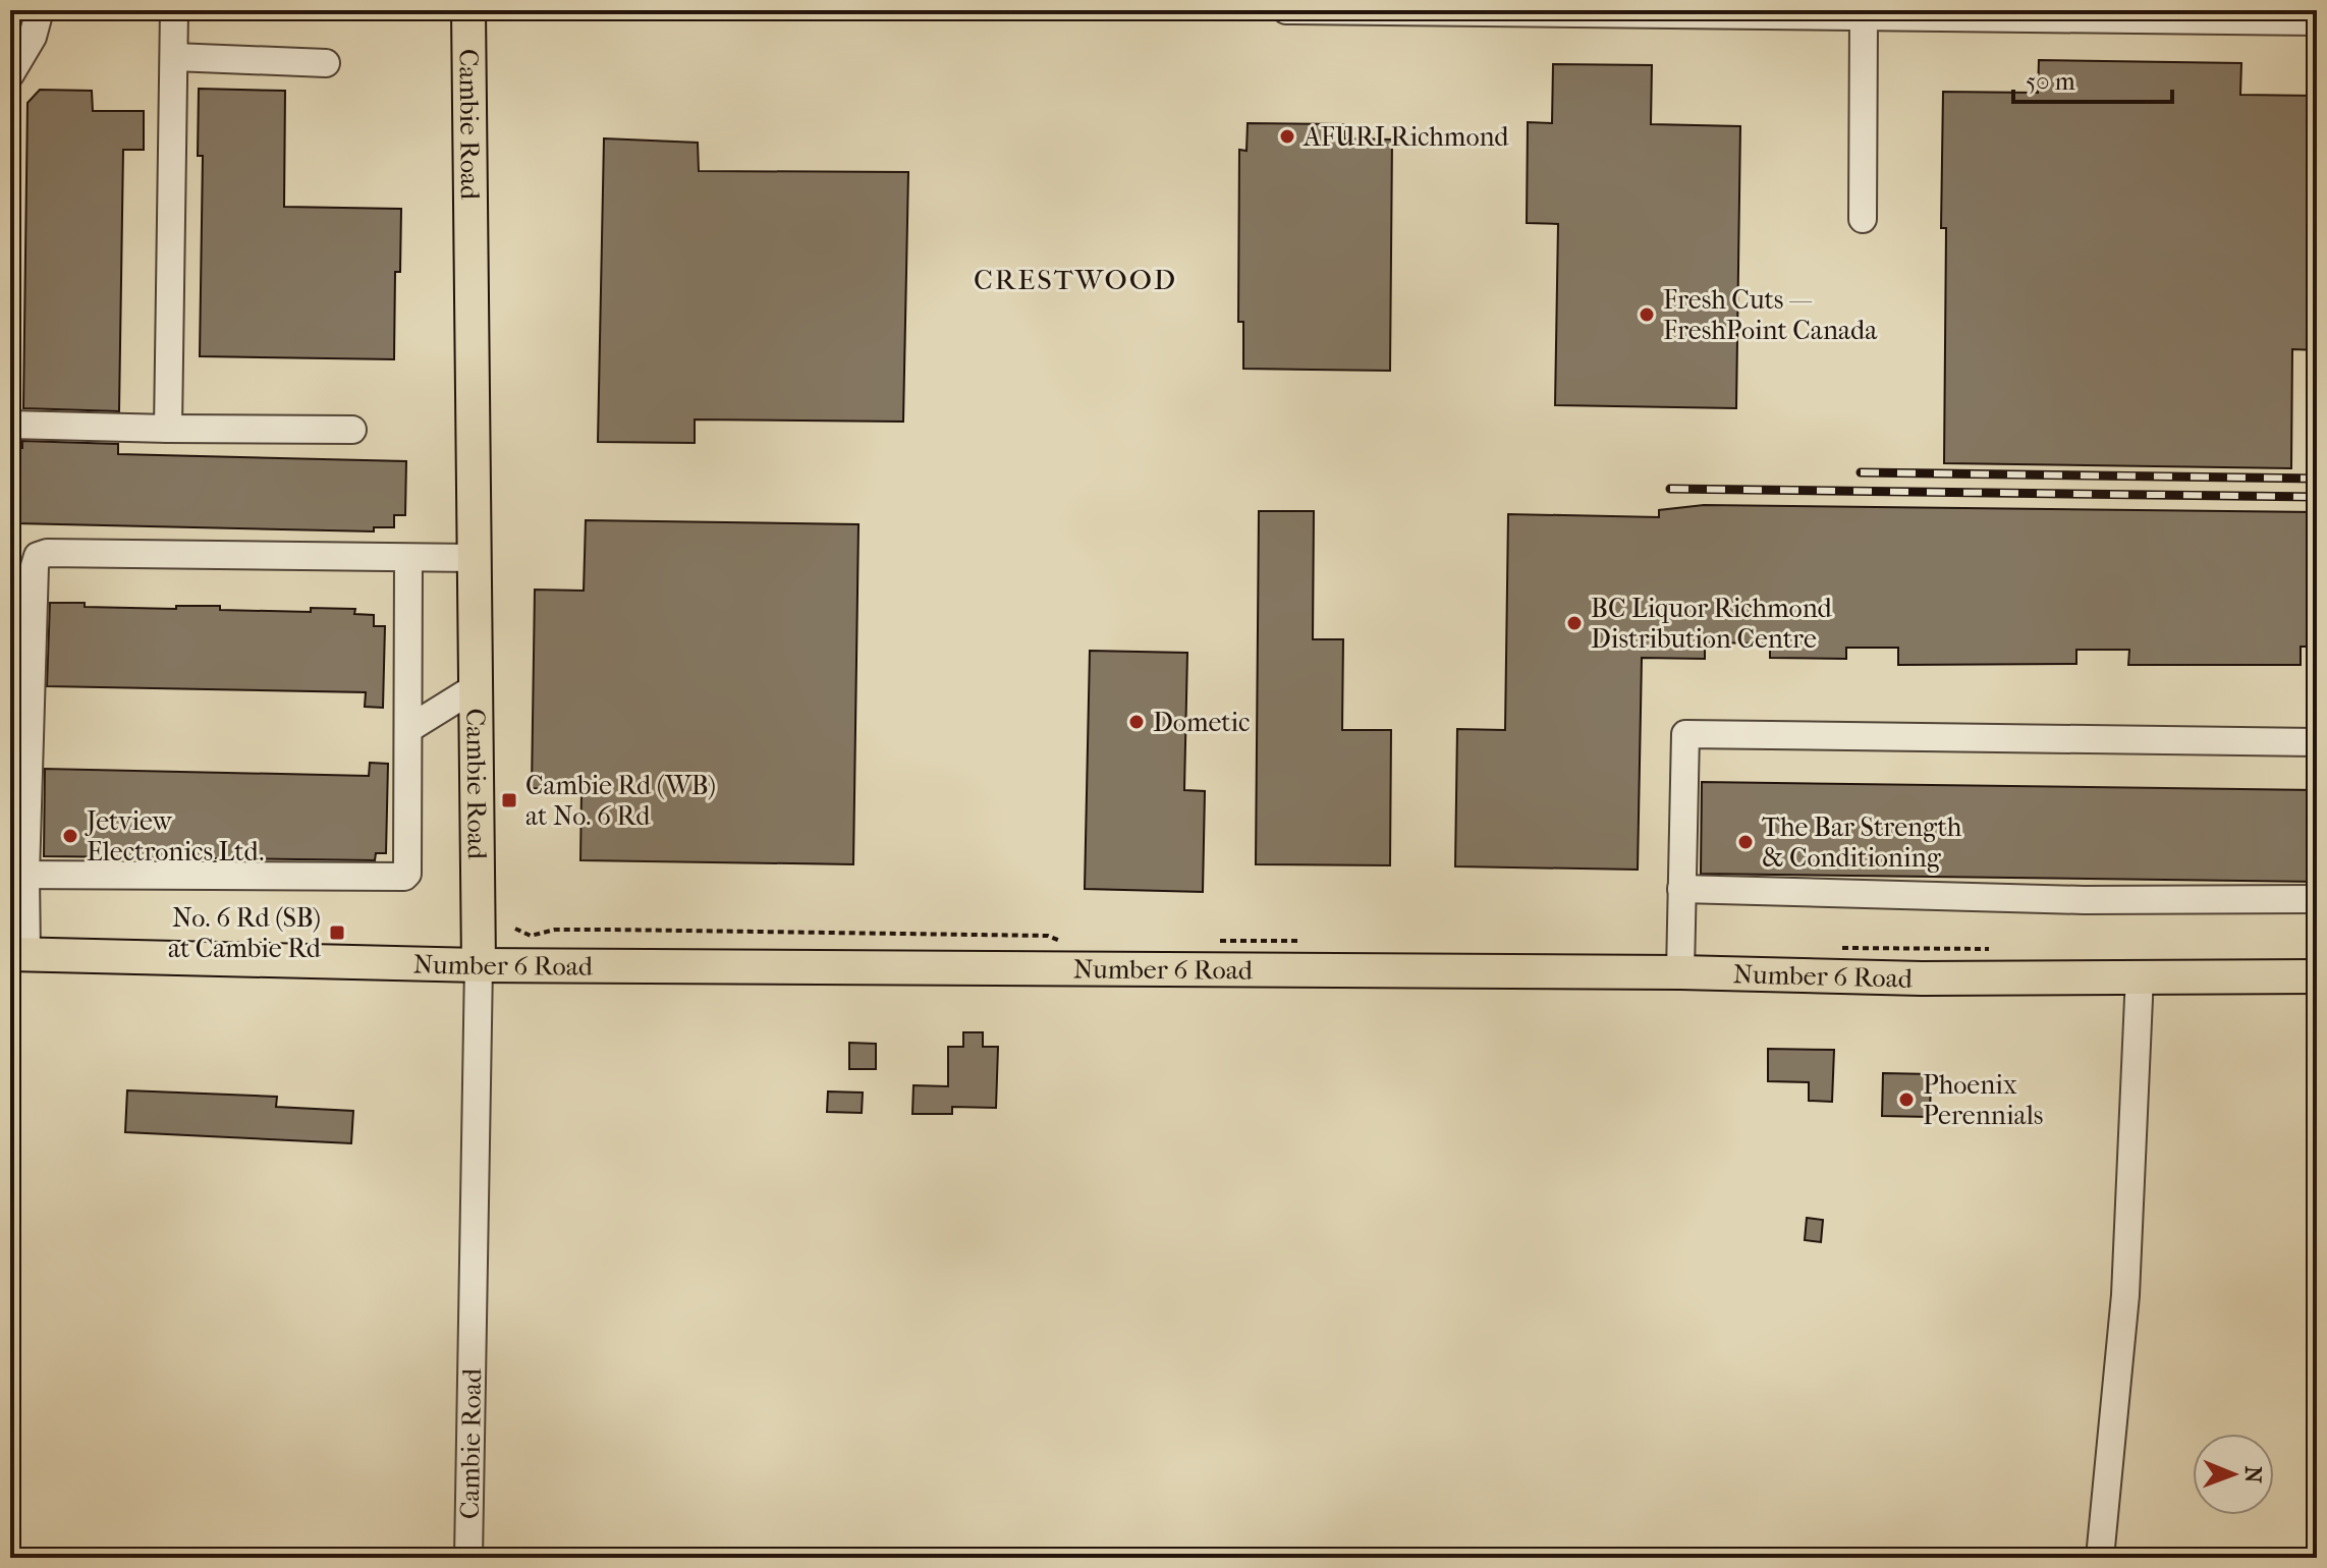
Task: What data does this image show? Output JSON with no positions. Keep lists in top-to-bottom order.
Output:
{
  "streets": {
    "main road": ["Cambie Road", "Number 6 Road"]
  },
  "crossings": [
    ["Cambie Road", "Number 6 Road"]
  ],
  "districts": ["CRESTWOOD"],
  "places": {
    "other": [
      "AFURI Richmond",
      "Fresh Cuts — FreshPoint Canada",
      "BC Liquor Richmond Distribution Centre",
      "Dometic",
      "Jetview Electronics Ltd.",
      "The Bar Strength & Conditioning",
      "Phoenix Perennials"
    ],
    "transit": ["Cambie Rd (WB) at No. 6 Rd", "No. 6 Rd (SB) at Cambie Rd"]
  },
  "scale_bar": "50 m",
  "north": "right"
}
